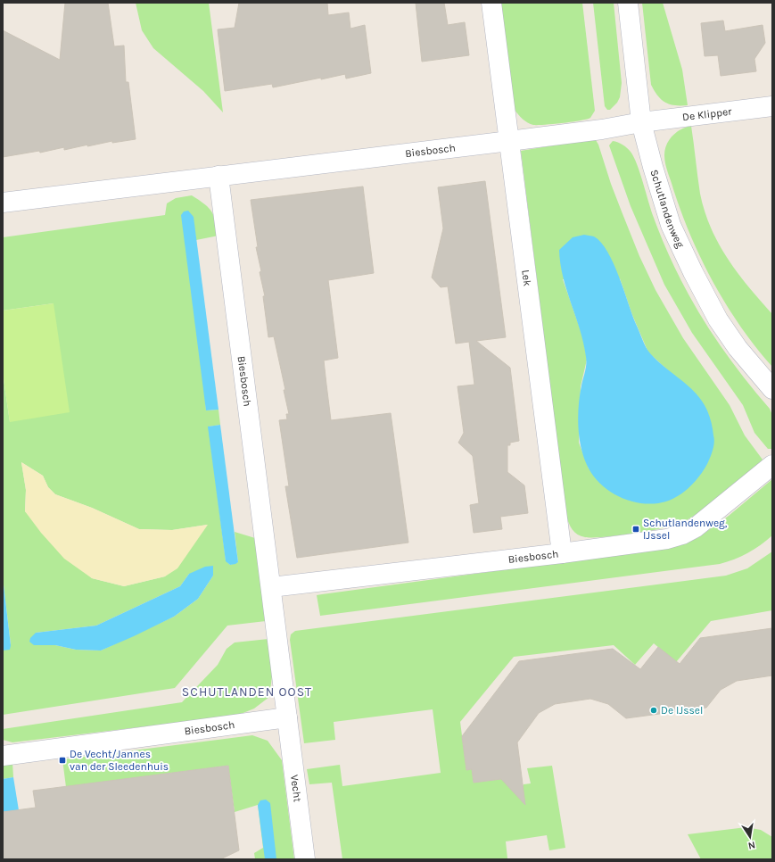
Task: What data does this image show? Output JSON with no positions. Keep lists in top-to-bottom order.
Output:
{
  "streets": {
    "street": [
      "De Klipper",
      "Biesbosch",
      "Schutlandenweg",
      "Lek",
      "Vecht"
    ]
  },
  "crossings": [
    ["De Klipper", "Biesbosch"],
    ["De Klipper", "Schutlandenweg"],
    ["Biesbosch", "Schutlandenweg"],
    ["Biesbosch", "Lek"],
    ["Biesbosch", "Vecht"]
  ],
  "districts": ["SCHUTLANDEN OOST"],
  "places": {
    "transit": ["Schutlandenweg, IJssel", "De Vecht/Jannes van der Sleedenhuis"],
    "other": ["De IJssel"]
  },
  "north": "bottom"
}
